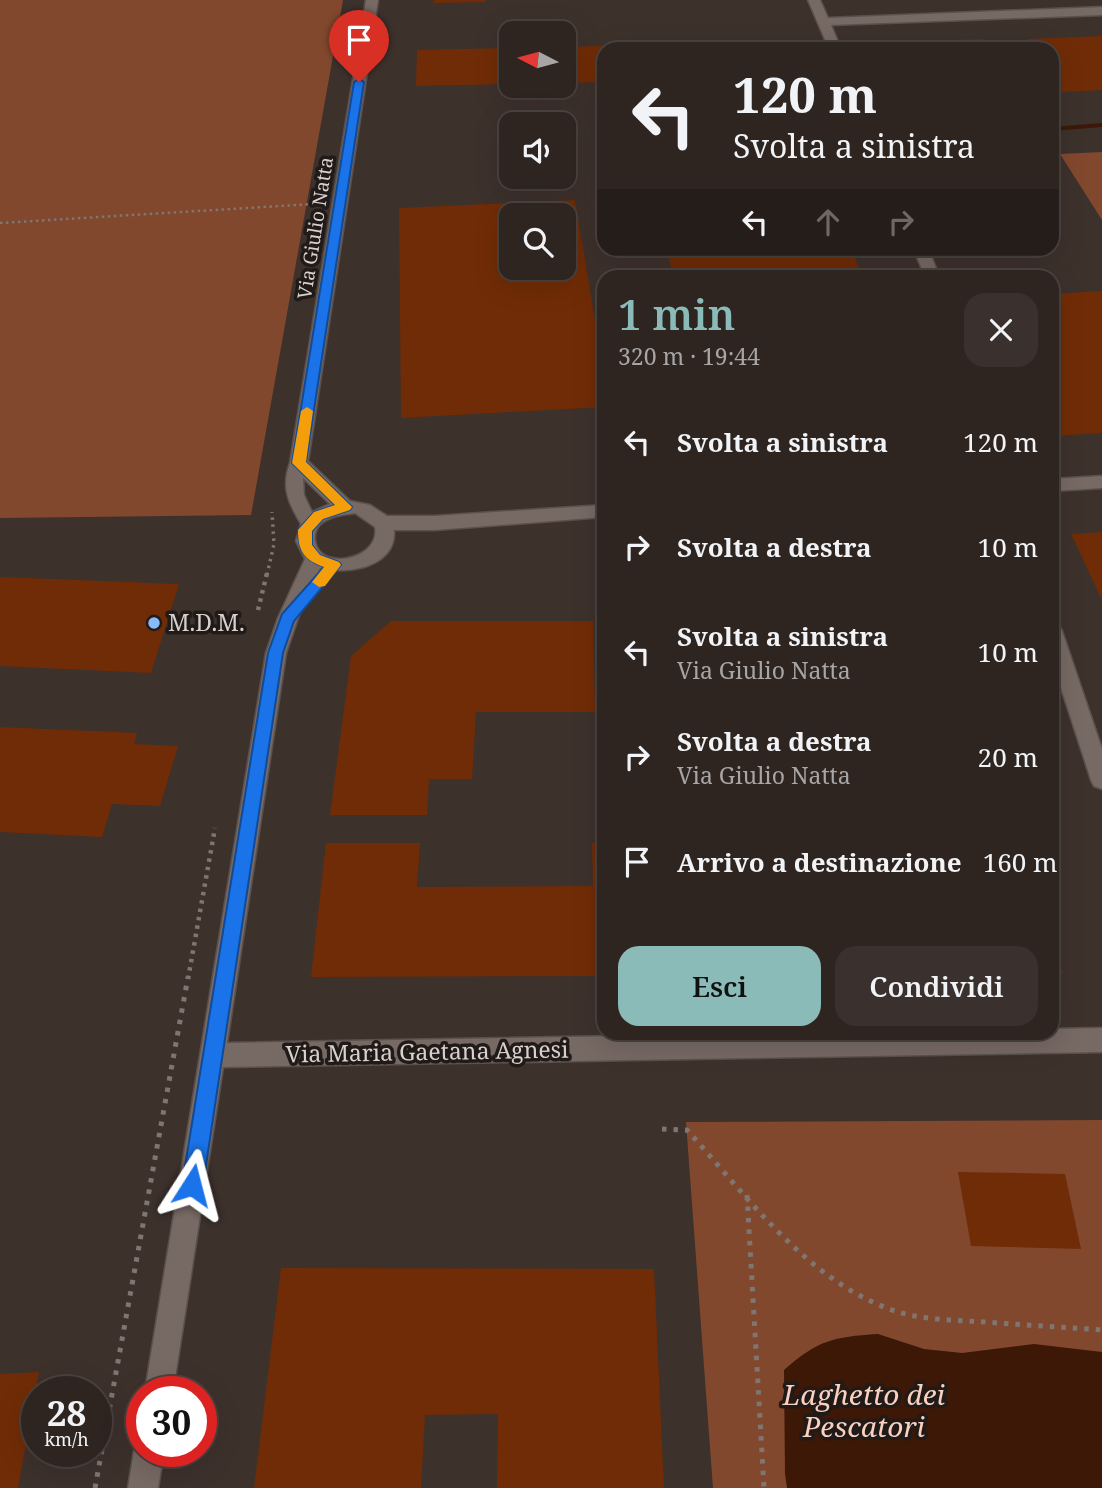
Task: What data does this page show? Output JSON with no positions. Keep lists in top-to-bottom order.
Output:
{
  "streets": {
    "street": ["Via Giulio Natta", "Via Maria Gaetana Agnesi"]
  },
  "water": ["Laghetto dei Pescatori"],
  "places": ["M.D.M."],
  "north": "left",
  "page": {
    "turn": ["120 m", "Svolta a sinistra"],
    "heading": ["1 min", "320 m · 19:44"],
    "list": [
      {
        "name": "Svolta a sinistra",
        "value": "120 m"
      },
      {
        "name": "Svolta a destra",
        "value": "10 m"
      },
      {
        "name": "Svolta a sinistra",
        "note": "Via Giulio Natta",
        "value": "10 m"
      },
      {
        "name": "Svolta a destra",
        "note": "Via Giulio Natta",
        "value": "20 m"
      },
      {
        "name": "Arrivo a destinazione",
        "value": "160 m"
      }
    ],
    "buttons": ["Esci", "Condividi"],
    "speed": "28 km/h",
    "limit": "30"
  }
}
